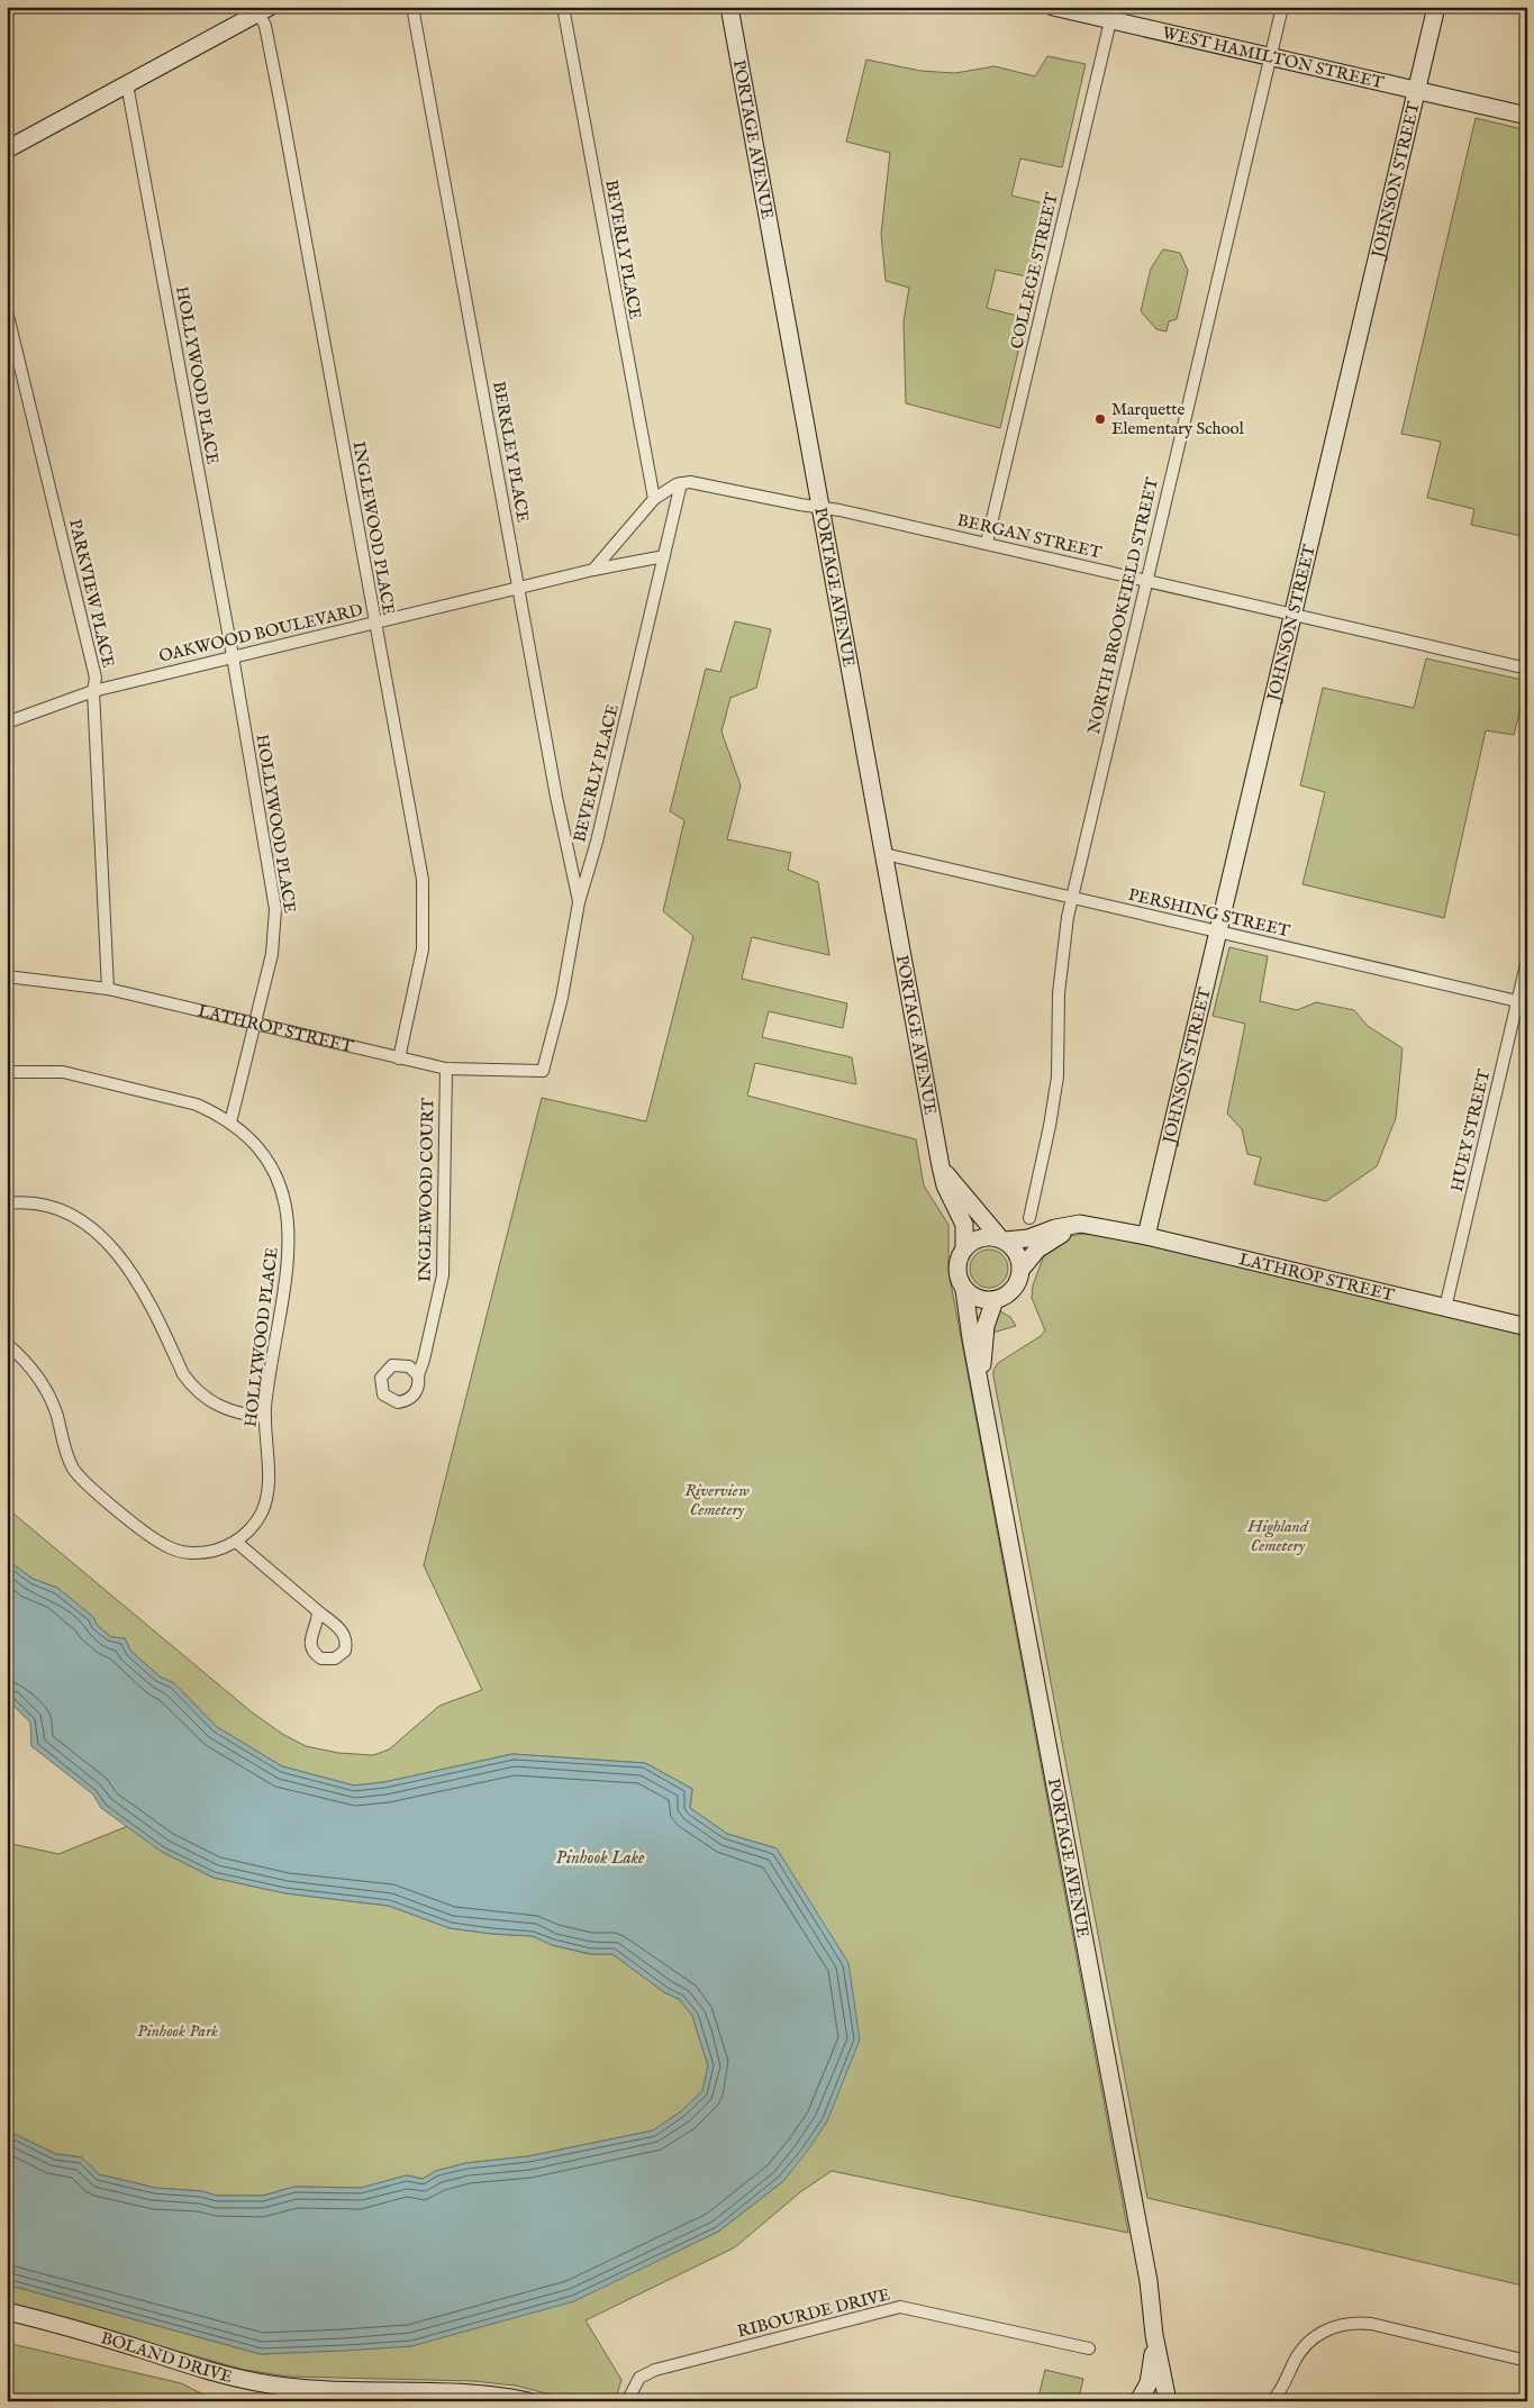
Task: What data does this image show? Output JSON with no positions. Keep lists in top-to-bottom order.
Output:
{
  "streets": {
    "street": [
      "WEST HAMILTON STREET",
      "PORTAGE AVENUE",
      "JOHNSON STREET",
      "BEVERLY PLACE",
      "COLLEGE STREET",
      "HOLLYWOOD PLACE",
      "BERKLEY PLACE",
      "INGLEWOOD PLACE",
      "BERGAN STREET",
      "PARKVIEW PLACE",
      "NORTH BROOKFIELD STREET",
      "OAKWOOD BOULEVARD",
      "PERSHING STREET",
      "LATHROP STREET",
      "HUEY STREET",
      "INGLEWOOD COURT",
      "RIBOURDE DRIVE",
      "BOLAND DRIVE"
    ]
  },
  "crossings": [
    ["WEST HAMILTON STREET", "JOHNSON STREET"],
    ["WEST HAMILTON STREET", "COLLEGE STREET"],
    ["WEST HAMILTON STREET", "NORTH BROOKFIELD STREET"],
    ["PORTAGE AVENUE", "BERGAN STREET"],
    ["PORTAGE AVENUE", "PERSHING STREET"],
    ["PORTAGE AVENUE", "LATHROP STREET"],
    ["JOHNSON STREET", "BERGAN STREET"],
    ["JOHNSON STREET", "PERSHING STREET"],
    ["JOHNSON STREET", "LATHROP STREET"],
    ["BEVERLY PLACE", "BERKLEY PLACE"],
    ["BEVERLY PLACE", "LATHROP STREET"],
    ["COLLEGE STREET", "BERGAN STREET"],
    ["HOLLYWOOD PLACE", "OAKWOOD BOULEVARD"],
    ["HOLLYWOOD PLACE", "LATHROP STREET"],
    ["BERKLEY PLACE", "OAKWOOD BOULEVARD"],
    ["INGLEWOOD PLACE", "OAKWOOD BOULEVARD"],
    ["INGLEWOOD PLACE", "LATHROP STREET"],
    ["BERGAN STREET", "NORTH BROOKFIELD STREET"],
    ["PARKVIEW PLACE", "OAKWOOD BOULEVARD"],
    ["PARKVIEW PLACE", "LATHROP STREET"],
    ["NORTH BROOKFIELD STREET", "PERSHING STREET"],
    ["PERSHING STREET", "HUEY STREET"],
    ["LATHROP STREET", "HUEY STREET"],
    ["LATHROP STREET", "INGLEWOOD COURT"]
  ],
  "water": ["Pinhook Lake"],
  "parks": ["Riverview Cemetery", "Highland Cemetery", "Pinhook Park"],
  "places": ["Marquette Elementary School"]
}
